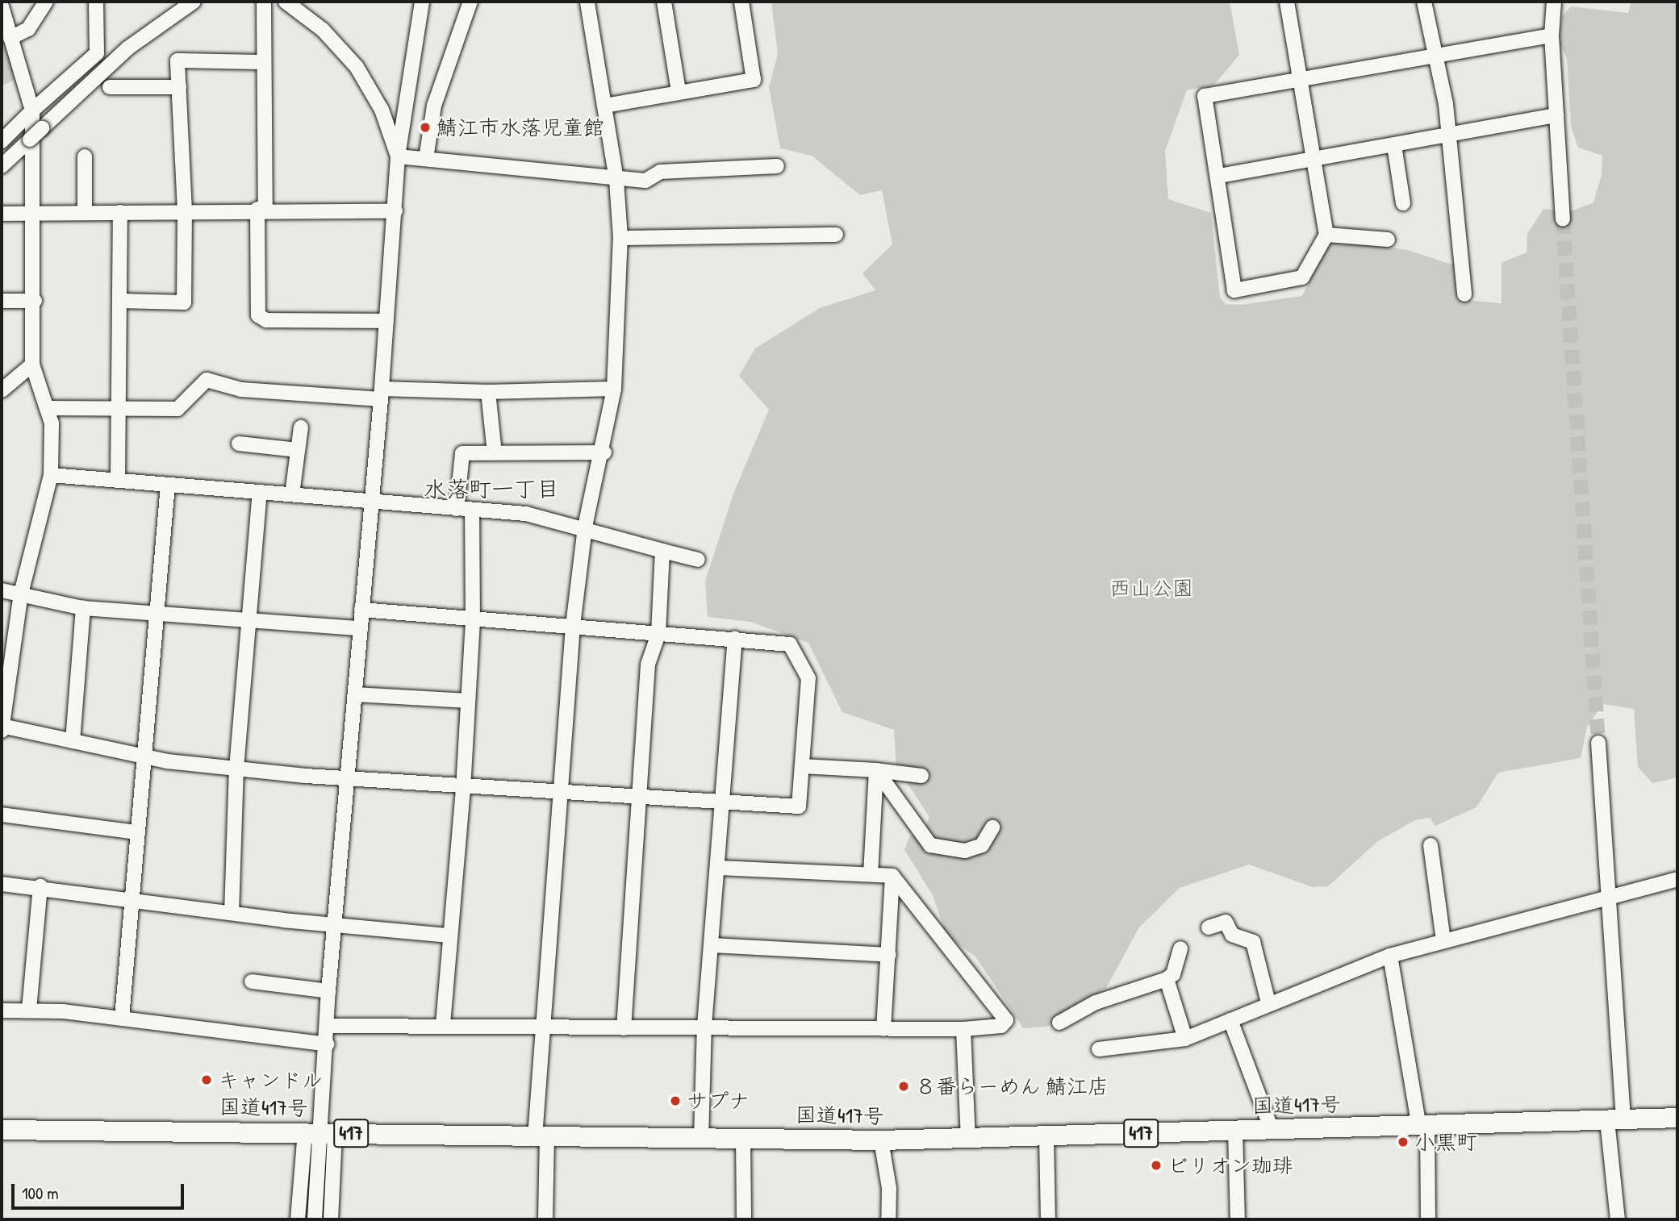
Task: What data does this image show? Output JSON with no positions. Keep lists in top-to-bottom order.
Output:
{
  "streets": {
    "highway": ["国道417号", "417"]
  },
  "districts": ["水落町一丁目"],
  "parks": ["西山公園"],
  "places": [
    "鯖江市水落児童館",
    "キャンドル",
    "８番らーめん 鯖江店",
    "サプナ",
    "小黒町",
    "ビリオン珈琲"
  ],
  "scale_bar": "100 m"
}
